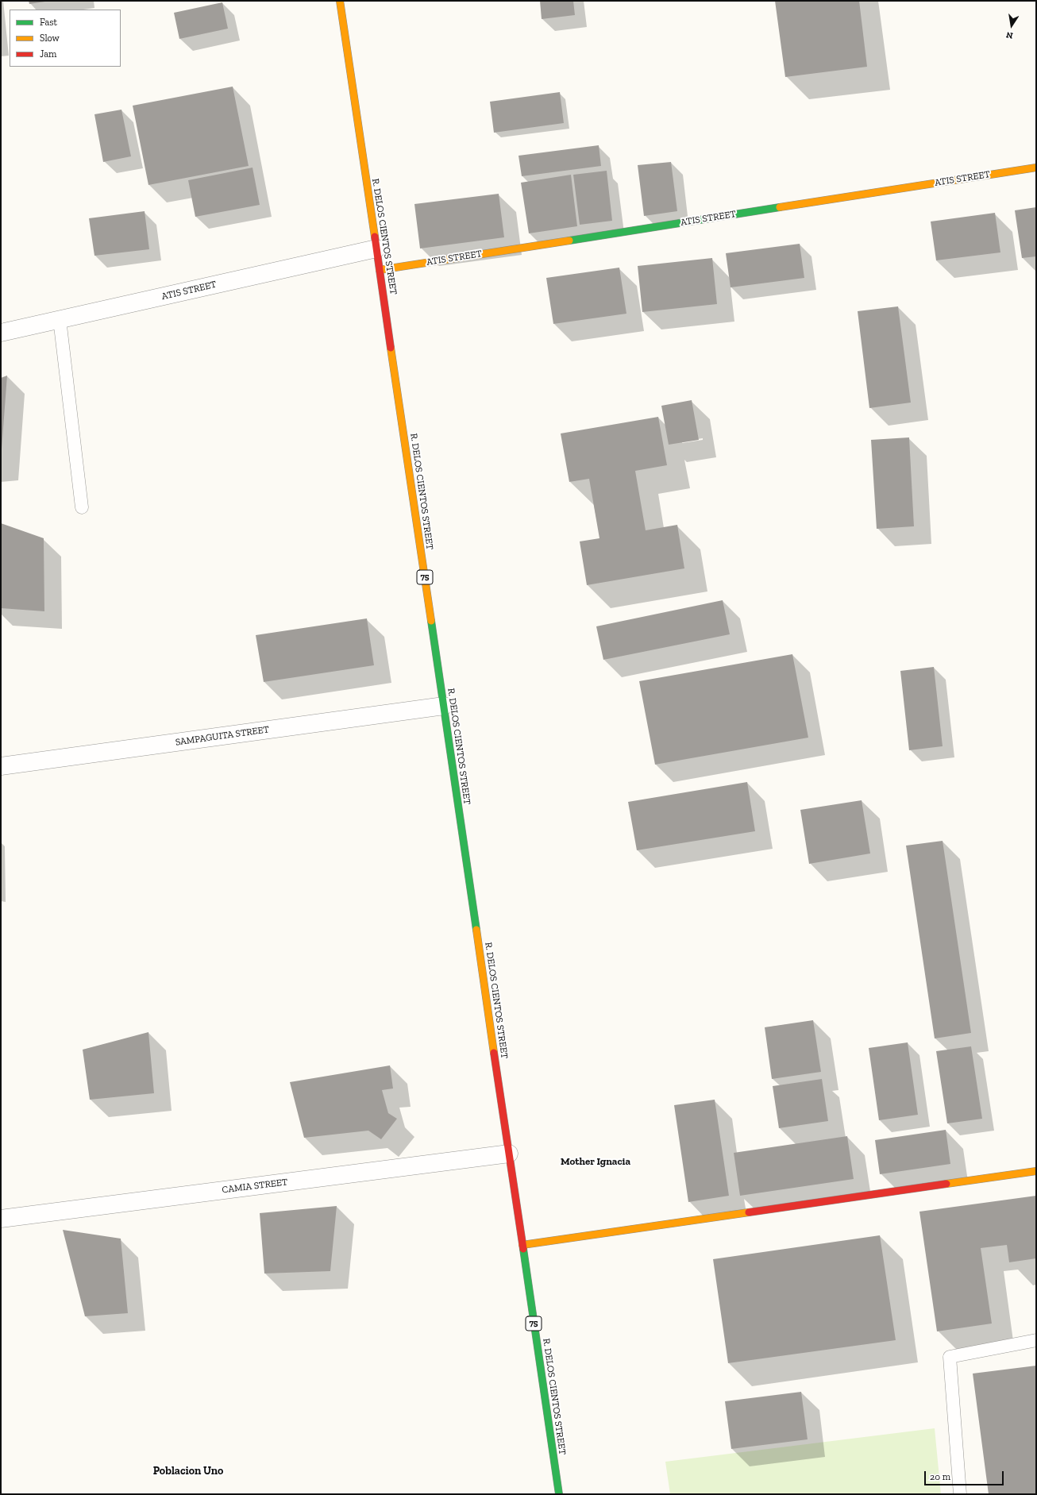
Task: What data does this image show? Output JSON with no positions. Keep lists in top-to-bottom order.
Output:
{
  "streets": {
    "main road": ["ATIS STREET", "R. DELOS CIENTOS STREET", "75"],
    "street": ["SAMPAGUITA STREET", "CAMIA STREET"]
  },
  "crossings": [
    ["ATIS STREET", "R. DELOS CIENTOS STREET"],
    ["R. DELOS CIENTOS STREET", "SAMPAGUITA STREET"],
    ["R. DELOS CIENTOS STREET", "CAMIA STREET"]
  ],
  "districts": ["Mother Ignacia", "Poblacion Uno"],
  "legend": ["Fast", "Slow", "Jam"],
  "scale_bar": "20 m",
  "north": "bottom"
}
